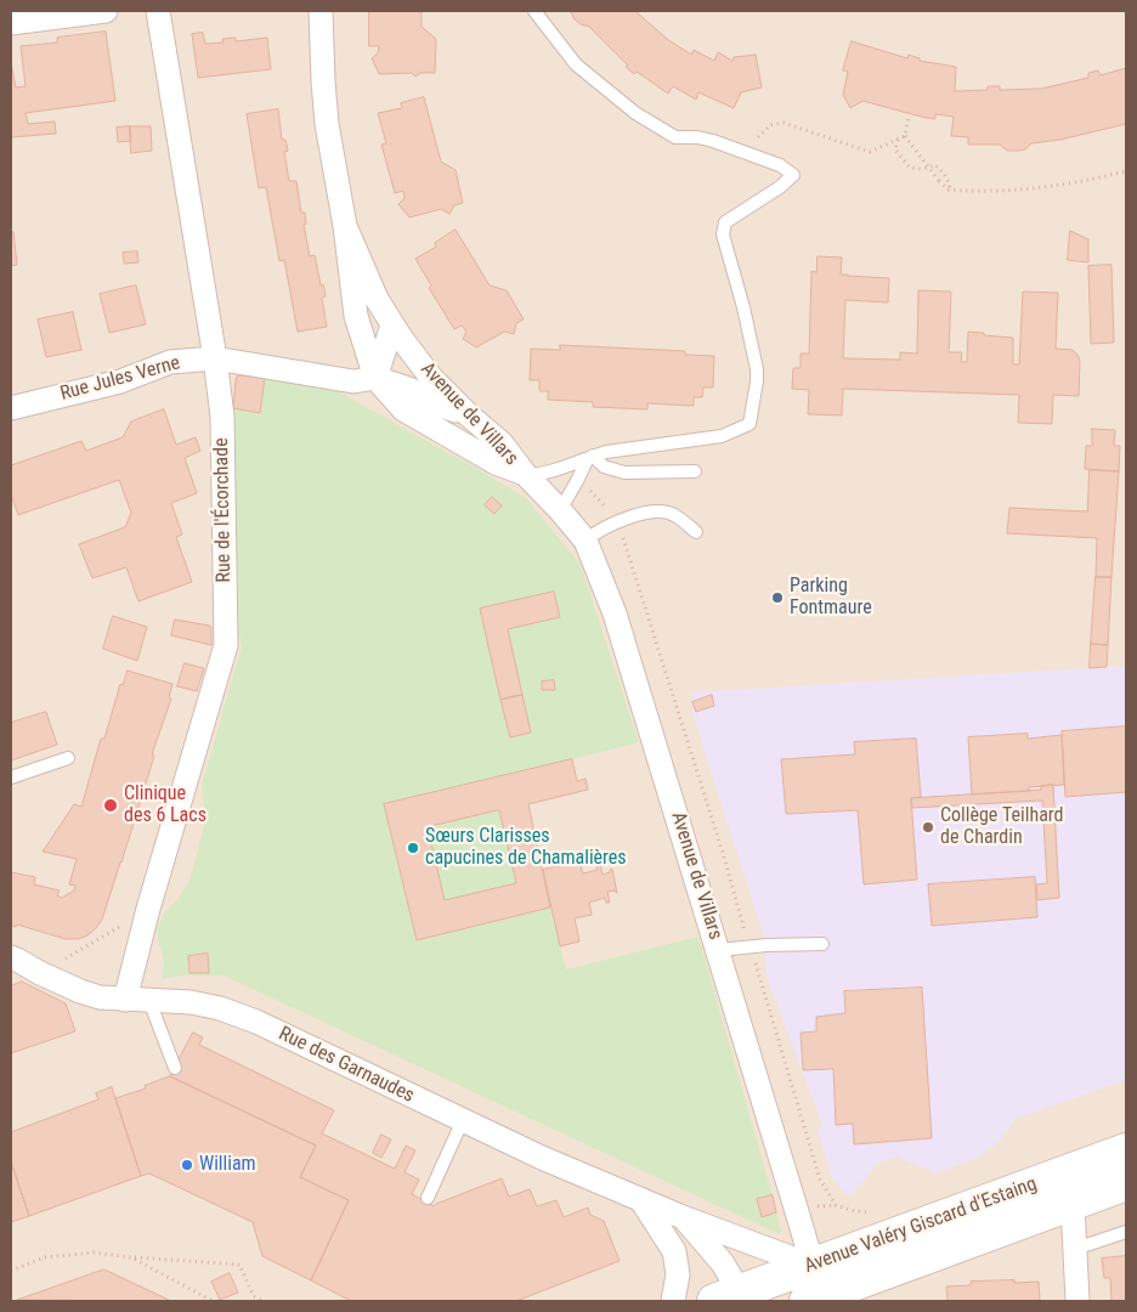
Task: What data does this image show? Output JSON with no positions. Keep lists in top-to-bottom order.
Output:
{
  "streets": {
    "main road": ["Avenue Valéry Giscard d'Estaing"],
    "street": [
      "Rue Jules Verne",
      "Avenue de Villars",
      "Rue de l'Écorchade",
      "Rue des Garnaudes"
    ]
  },
  "crossings": [
    ["Rue Jules Verne", "Avenue de Villars"],
    ["Rue Jules Verne", "Rue de l'Écorchade"],
    ["Avenue de Villars", "Rue des Garnaudes"],
    ["Avenue de Villars", "Avenue Valéry Giscard d'Estaing"],
    ["Rue de l'Écorchade", "Rue des Garnaudes"],
    ["Rue des Garnaudes", "Avenue Valéry Giscard d'Estaing"]
  ],
  "places": [
    "Parking Fontmaure",
    "Clinique des 6 Lacs",
    "Collège Teilhard de Chardin",
    "Sœurs Clarisses capucines de Chamalières",
    "William"
  ]
}
